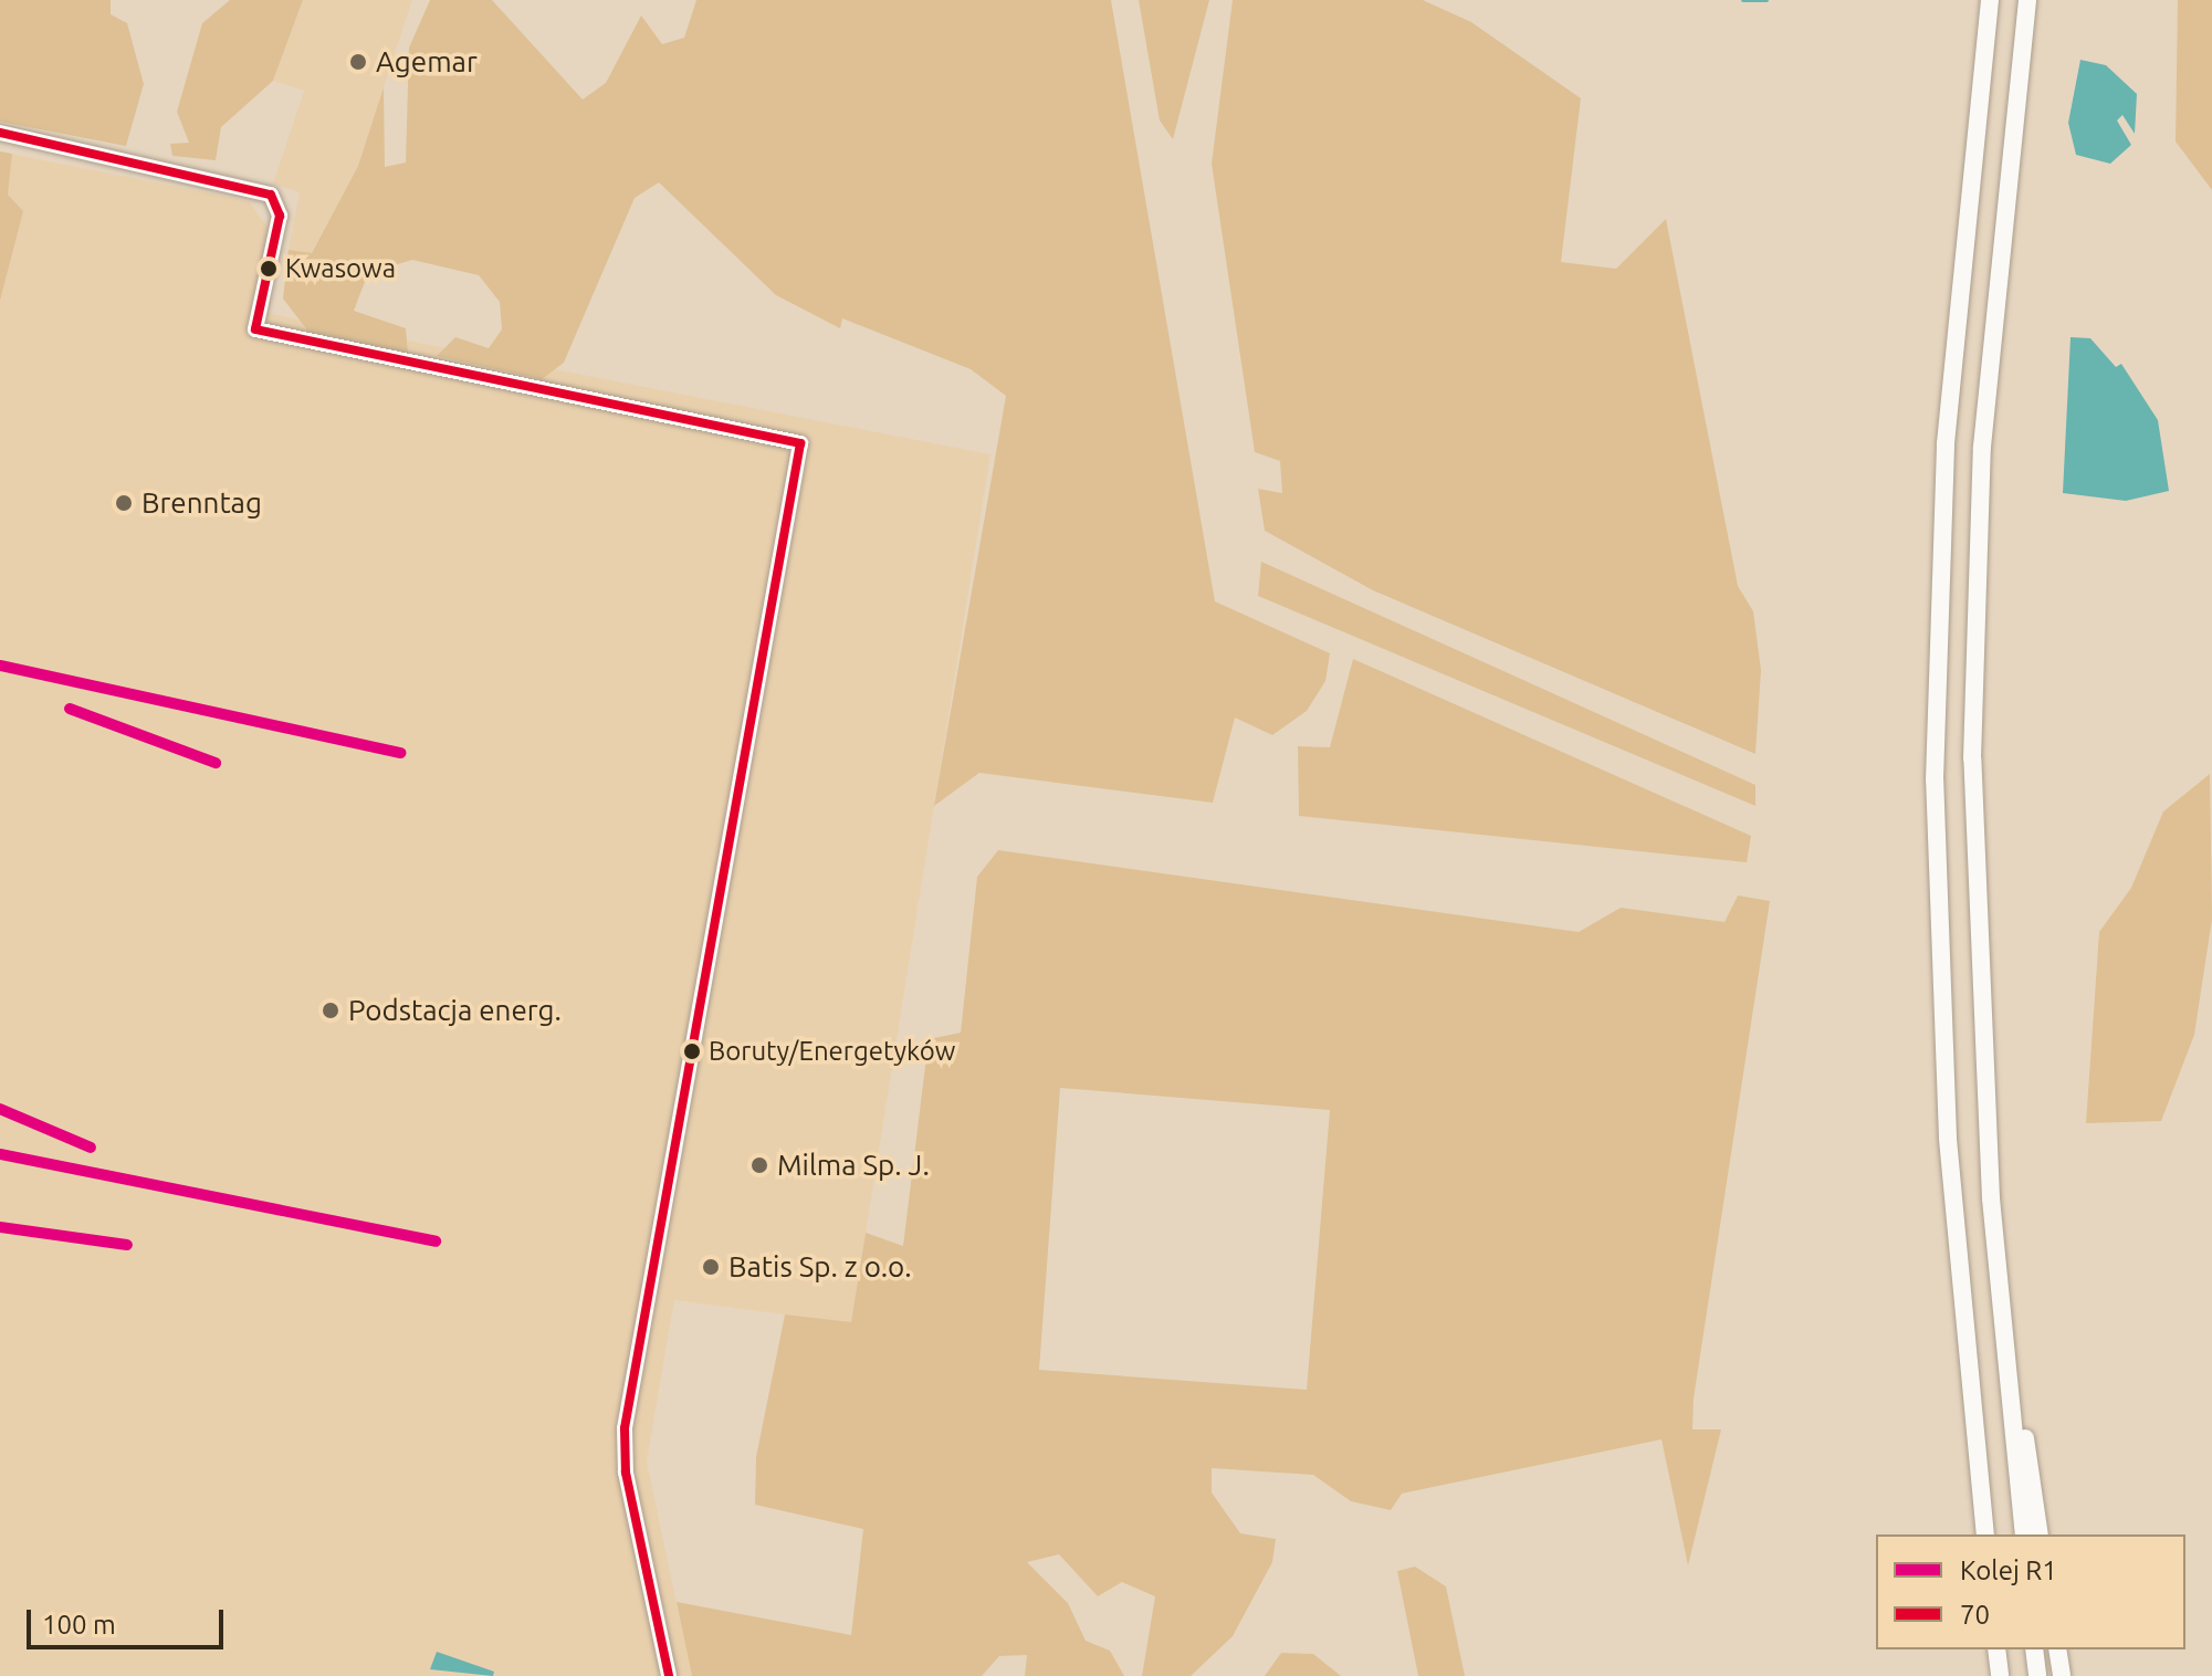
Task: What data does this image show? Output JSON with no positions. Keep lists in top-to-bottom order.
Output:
{
  "places": [
    "Agemar",
    "Kwasowa",
    "Brenntag",
    "Podstacja energ.",
    "Boruty/Energetyków",
    "Milma Sp. J.",
    "Batis Sp. z o.o."
  ],
  "lines": ["transit line 70", "rail line R1"],
  "legend": ["Kolej R1", "70"],
  "scale_bar": "100 m"
}
